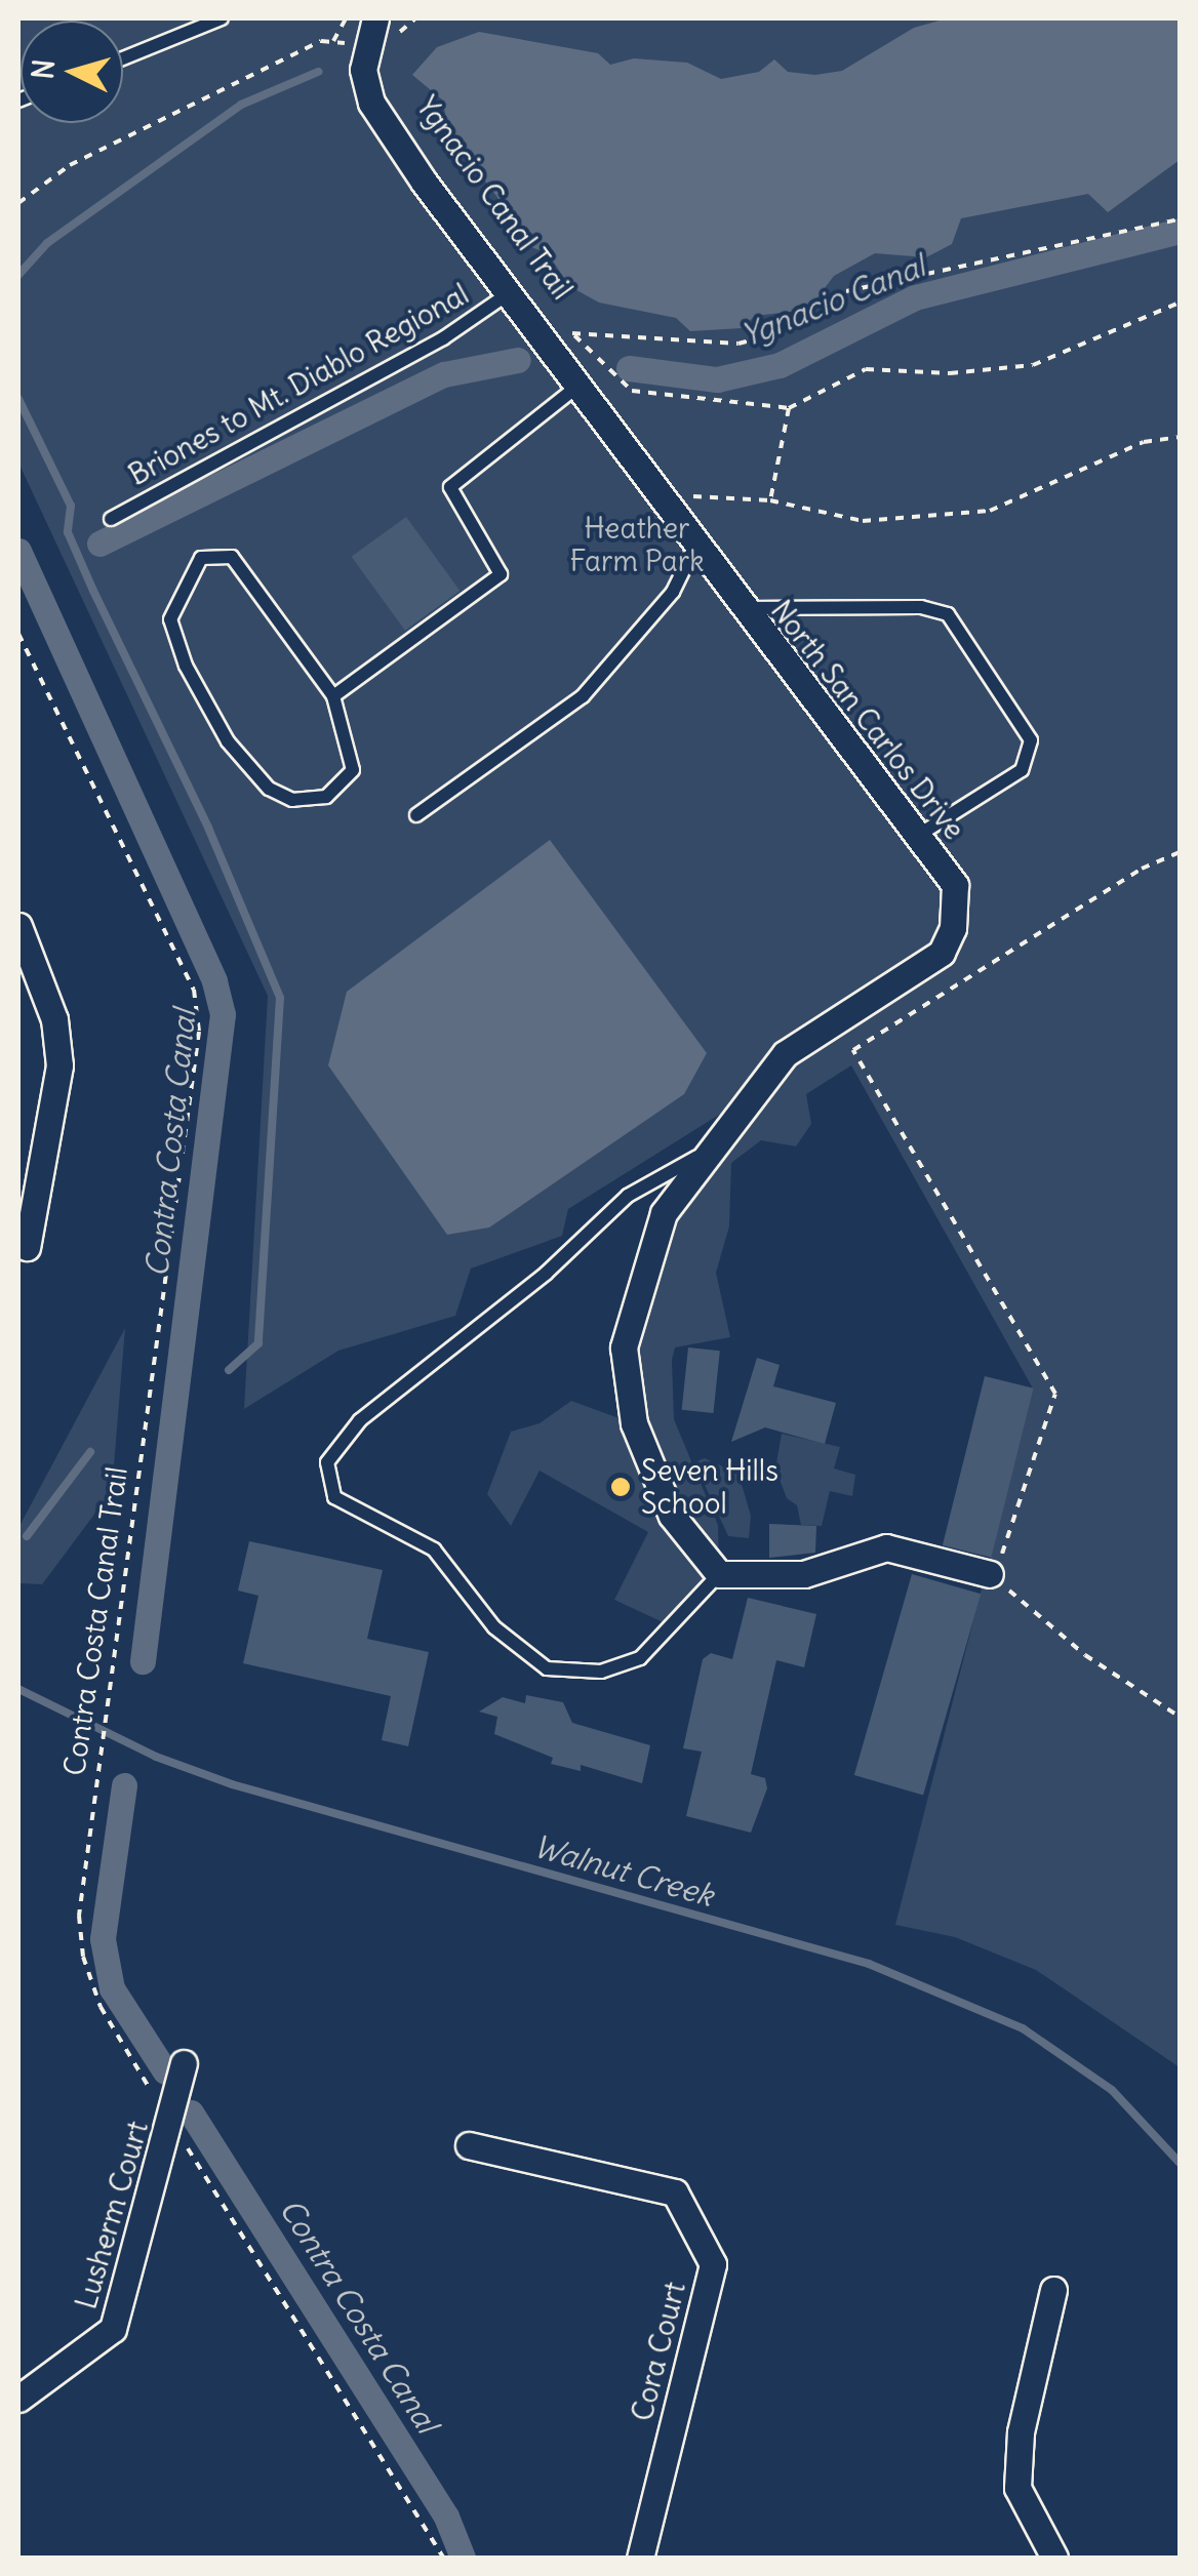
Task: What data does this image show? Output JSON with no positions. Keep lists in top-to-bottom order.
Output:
{
  "streets": {
    "street": ["North San Carlos Drive", "Lusherm Court", "Cora Court"],
    "lane": ["Briones to Mt. Diablo Regional"],
    "path": ["Ygnacio Canal Trail", "Contra Costa Canal Trail"]
  },
  "crossings": [
    ["Briones to Mt. Diablo Regional", "North San Carlos Drive"],
    ["Contra Costa Canal Trail", "Lusherm Court"]
  ],
  "water": ["Ygnacio Canal", "Contra Costa Canal", "Walnut Creek"],
  "parks": ["Heather Farm Park"],
  "places": ["Seven Hills School"],
  "north": "left"
}
